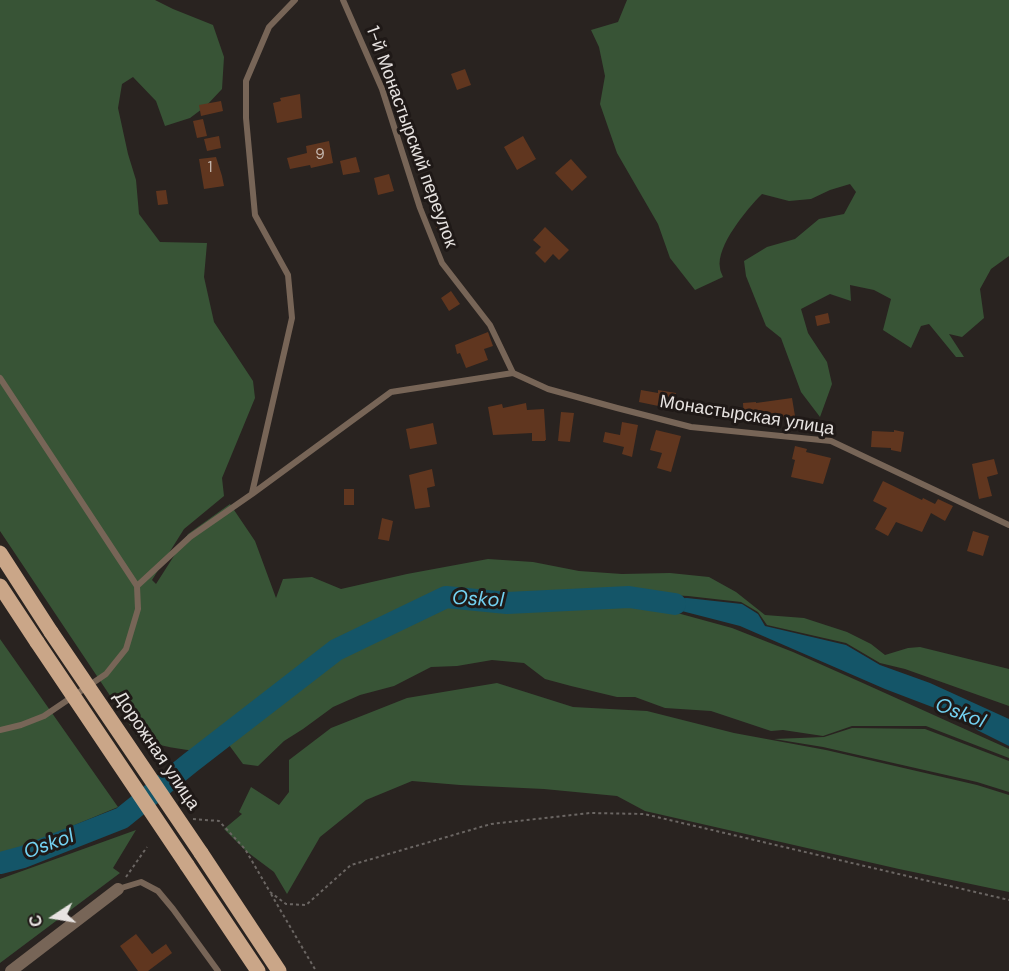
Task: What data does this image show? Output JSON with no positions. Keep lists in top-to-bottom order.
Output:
{
  "streets": {
    "main road": ["Дорожная улица"],
    "lane": ["1-й Монастырский переулок", "Монастырская улица"]
  },
  "crossings": [
    ["1-й Монастырский переулок", "Монастырская улица"]
  ],
  "water": ["Oskol"],
  "house_numbers": ["9", "1"],
  "north": "left"
}
